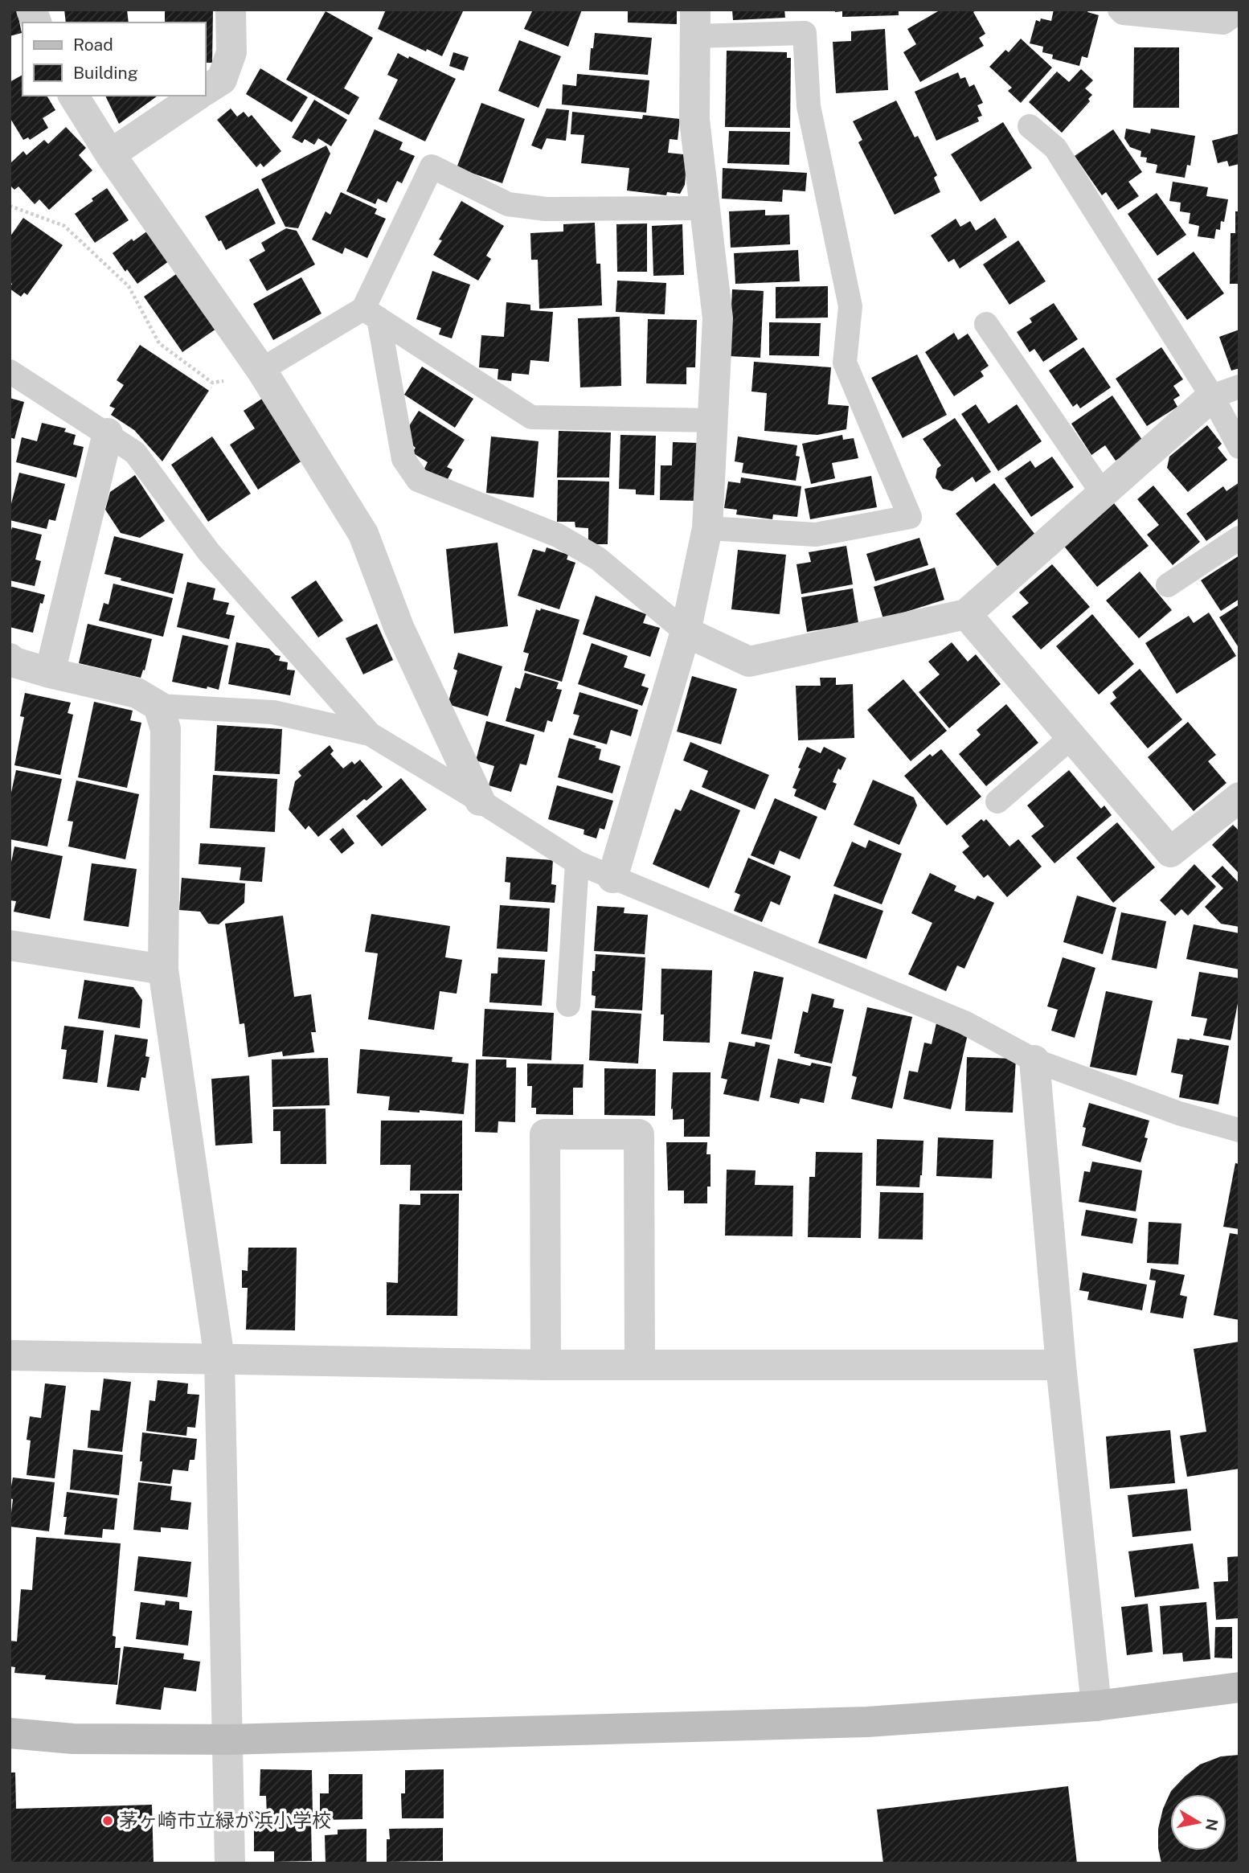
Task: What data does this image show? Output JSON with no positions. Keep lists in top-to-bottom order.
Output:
{
  "places": ["茅ヶ崎市立緑が浜小学校"],
  "legend": ["Road", "Building"],
  "north": "right"
}
